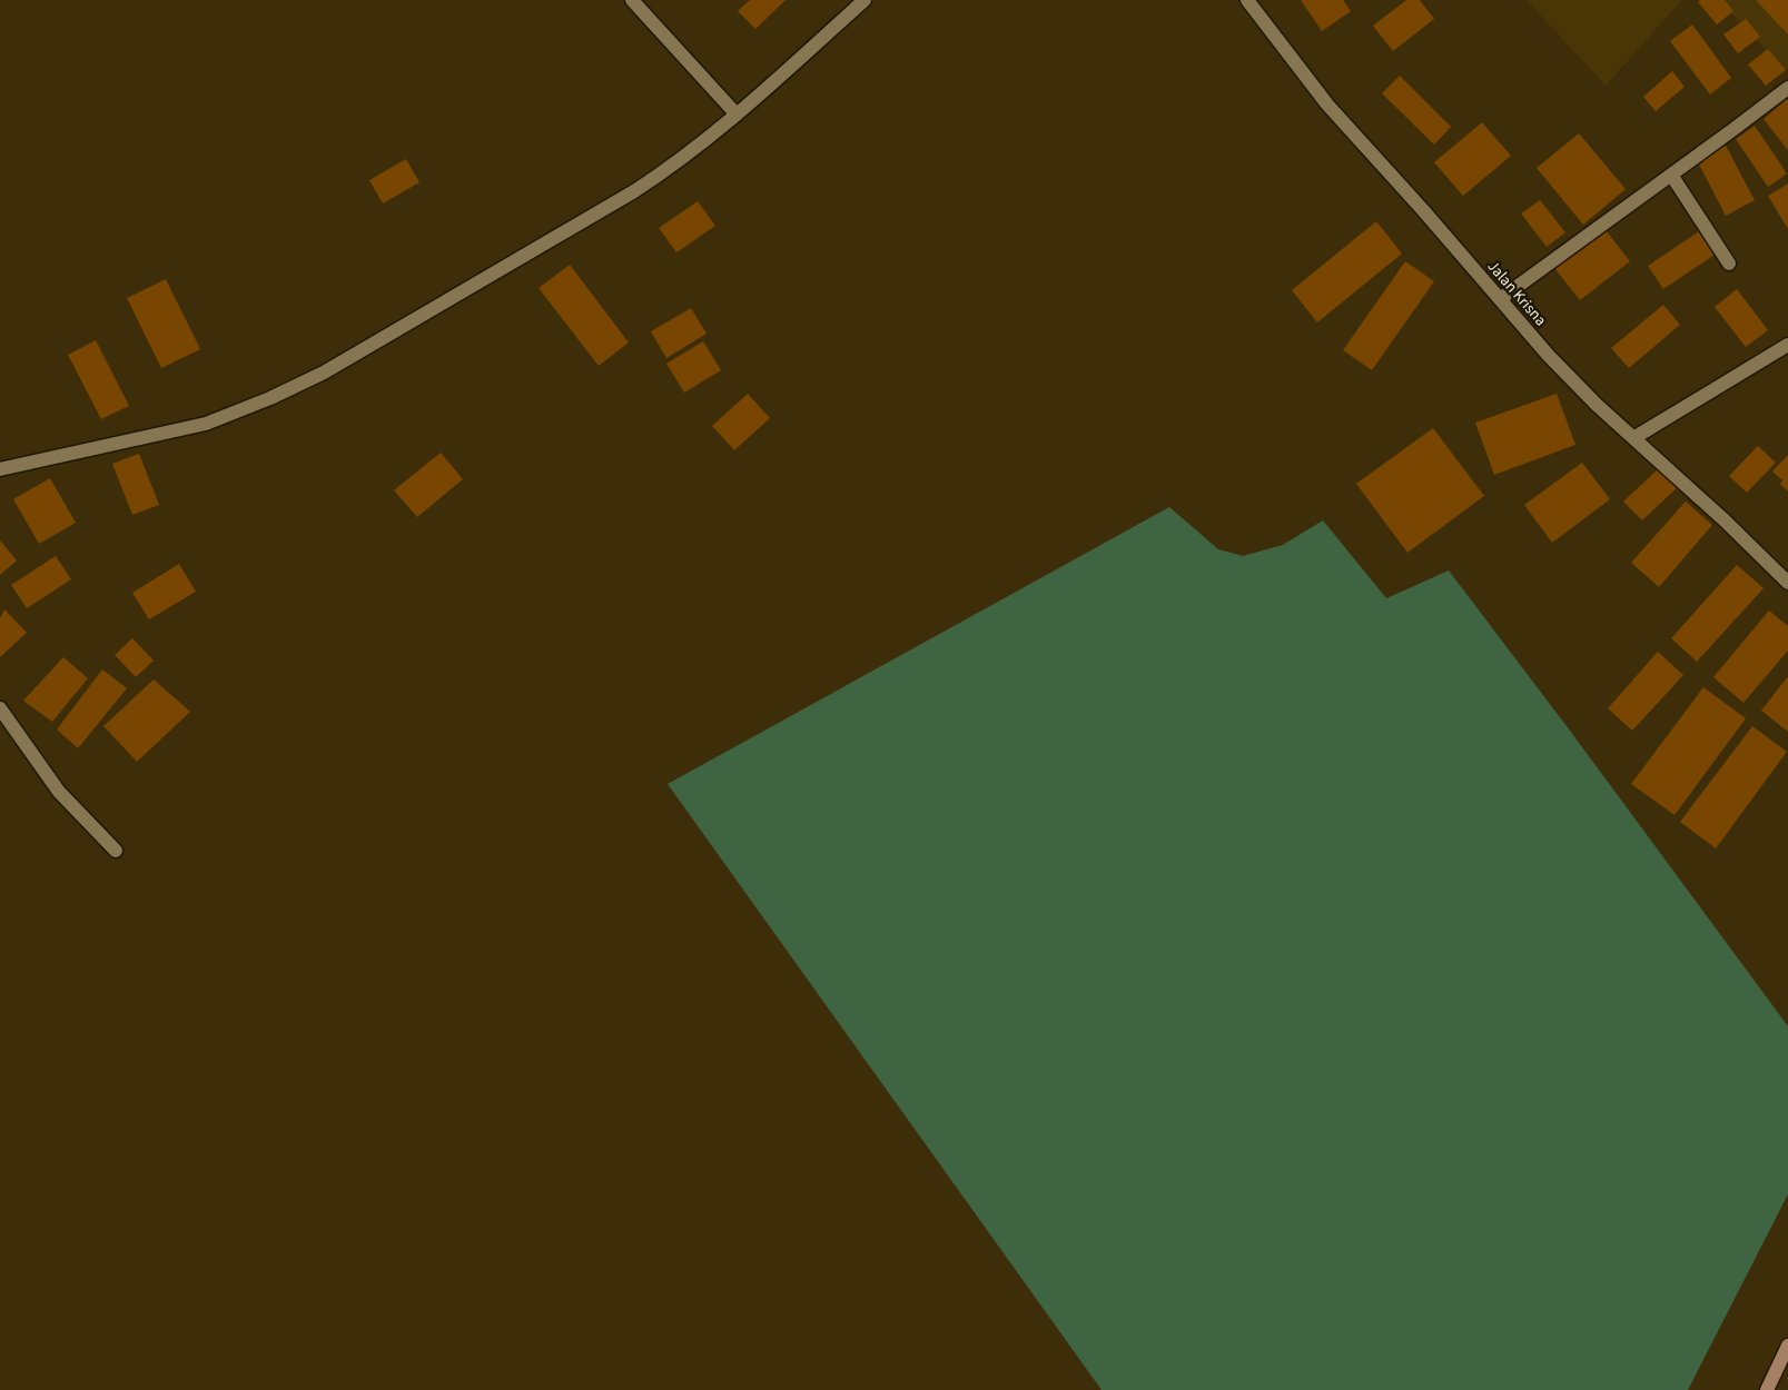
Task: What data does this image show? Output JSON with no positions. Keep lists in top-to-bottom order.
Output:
{
  "streets": {
    "street": ["Jalan Krisna"]
  }
}
